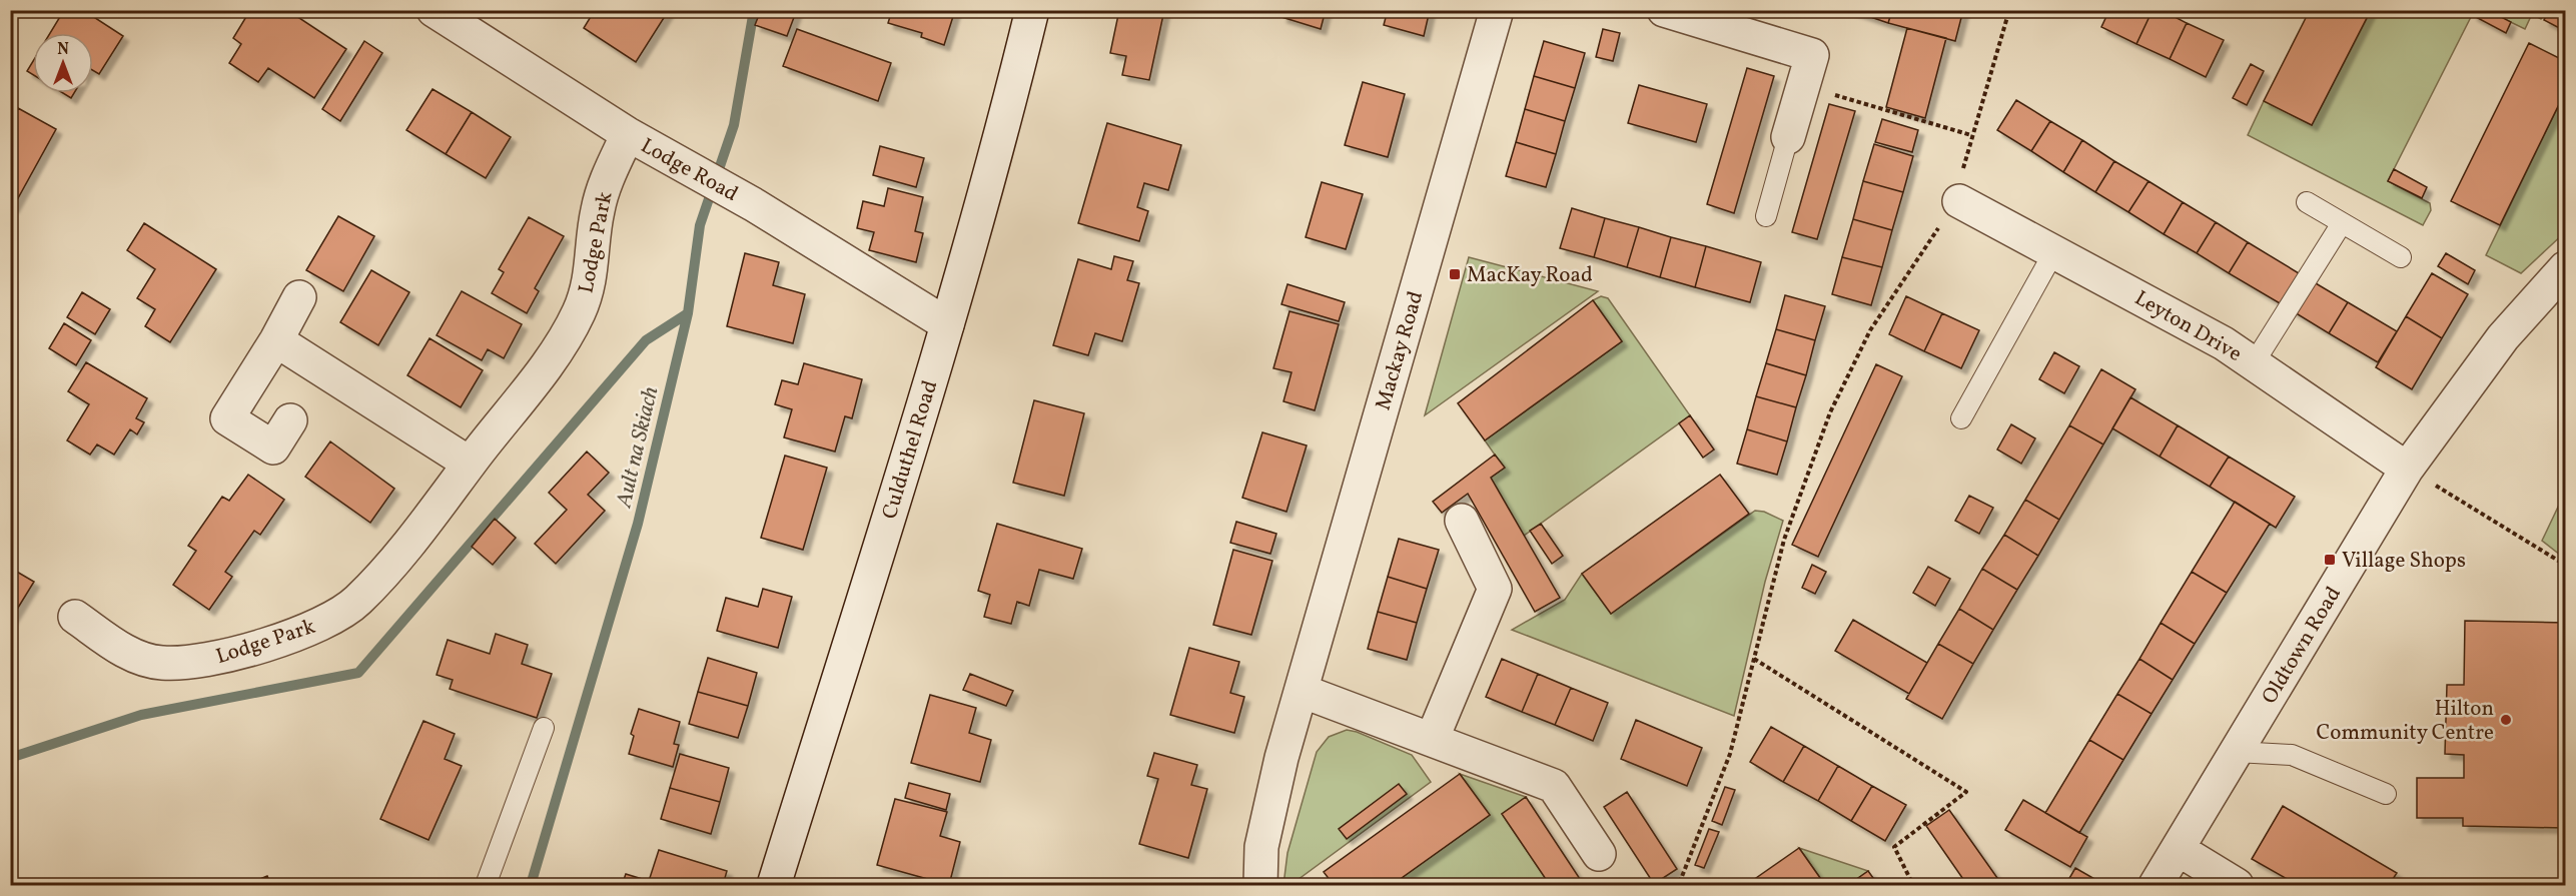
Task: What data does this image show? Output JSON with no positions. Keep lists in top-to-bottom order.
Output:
{
  "streets": {
    "street": [
      "Lodge Road",
      "Lodge Park",
      "Leyton Drive",
      "Mackay Road",
      "Culduthel Road",
      "Oldtown Road"
    ]
  },
  "crossings": [
    ["Lodge Road", "Lodge Park"],
    ["Lodge Road", "Culduthel Road"],
    ["Leyton Drive", "Oldtown Road"]
  ],
  "water": ["Ault na Skiach"],
  "places": {
    "transit": ["MacKay Road", "Village Shops"],
    "other": ["Hilton Community Centre"]
  },
  "north": "top"
}
